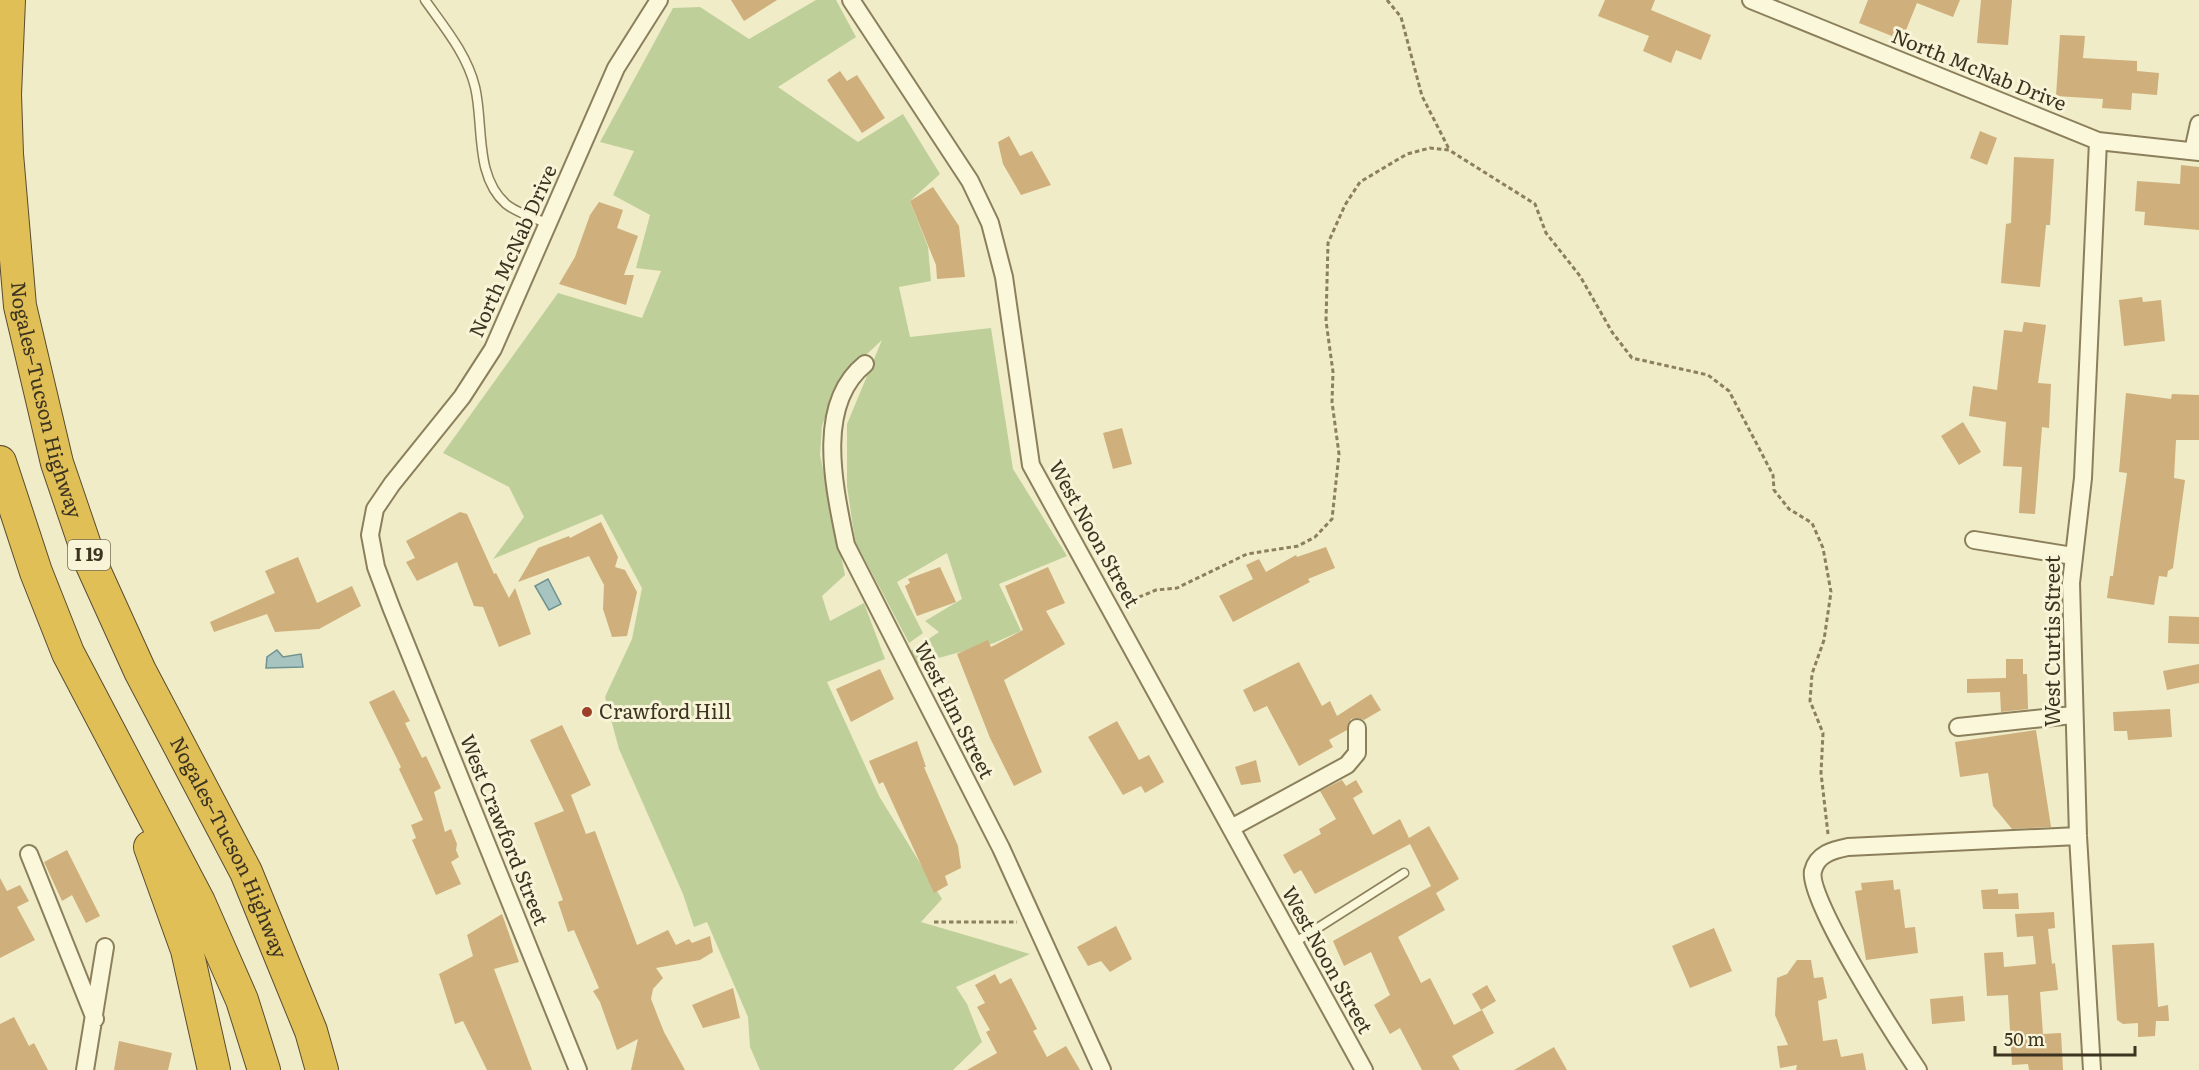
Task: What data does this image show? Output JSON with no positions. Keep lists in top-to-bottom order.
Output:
{
  "streets": {
    "highway": ["Nogales–Tucson Highway", "I 19"],
    "street": [
      "North McNab Drive",
      "West Noon Street",
      "West Curtis Street",
      "West Elm Street",
      "West Crawford Street"
    ]
  },
  "crossings": [
    ["North McNab Drive", "West Curtis Street"],
    ["North McNab Drive", "West Crawford Street"]
  ],
  "places": ["Crawford Hill"],
  "scale_bar": "50 m"
}
